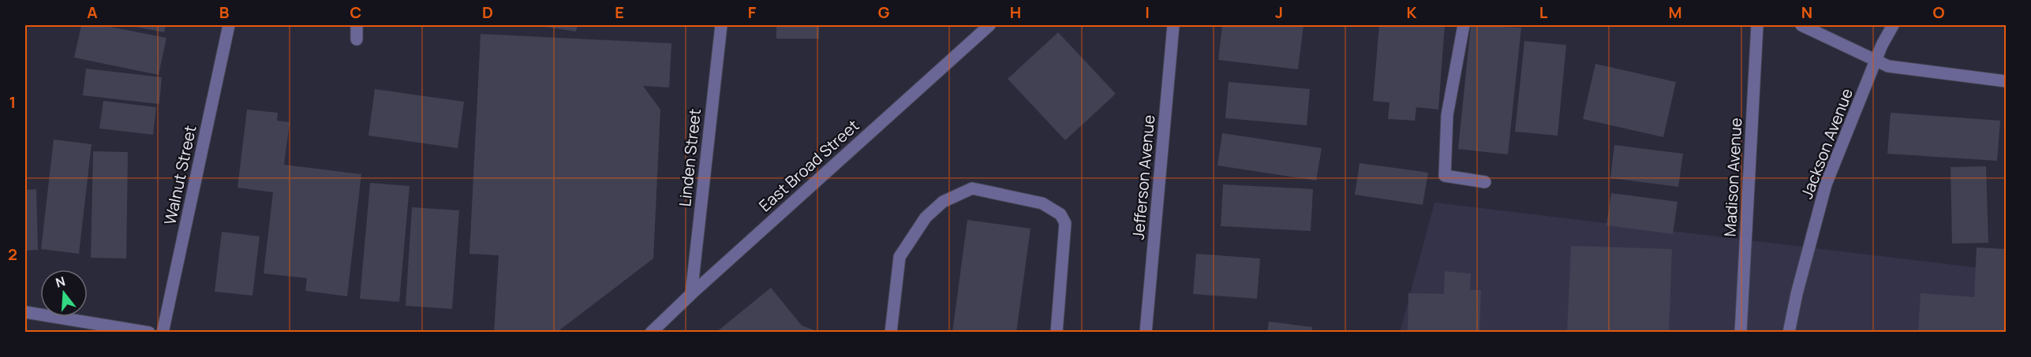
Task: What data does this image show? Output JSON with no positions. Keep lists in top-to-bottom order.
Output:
{
  "streets": {
    "street": [
      "Jackson Avenue",
      "Linden Street",
      "East Broad Street",
      "Walnut Street",
      "Jefferson Avenue",
      "Madison Avenue"
    ]
  },
  "crossings": [
    ["Linden Street", "East Broad Street"]
  ],
  "north": "top",
  "grid": {
    "columns": [
      "A",
      "B",
      "C",
      "D",
      "E",
      "F",
      "G",
      "H",
      "I",
      "J",
      "K",
      "L",
      "M",
      "N",
      "O"
    ],
    "rows": ["1", "2"]
  }
}
